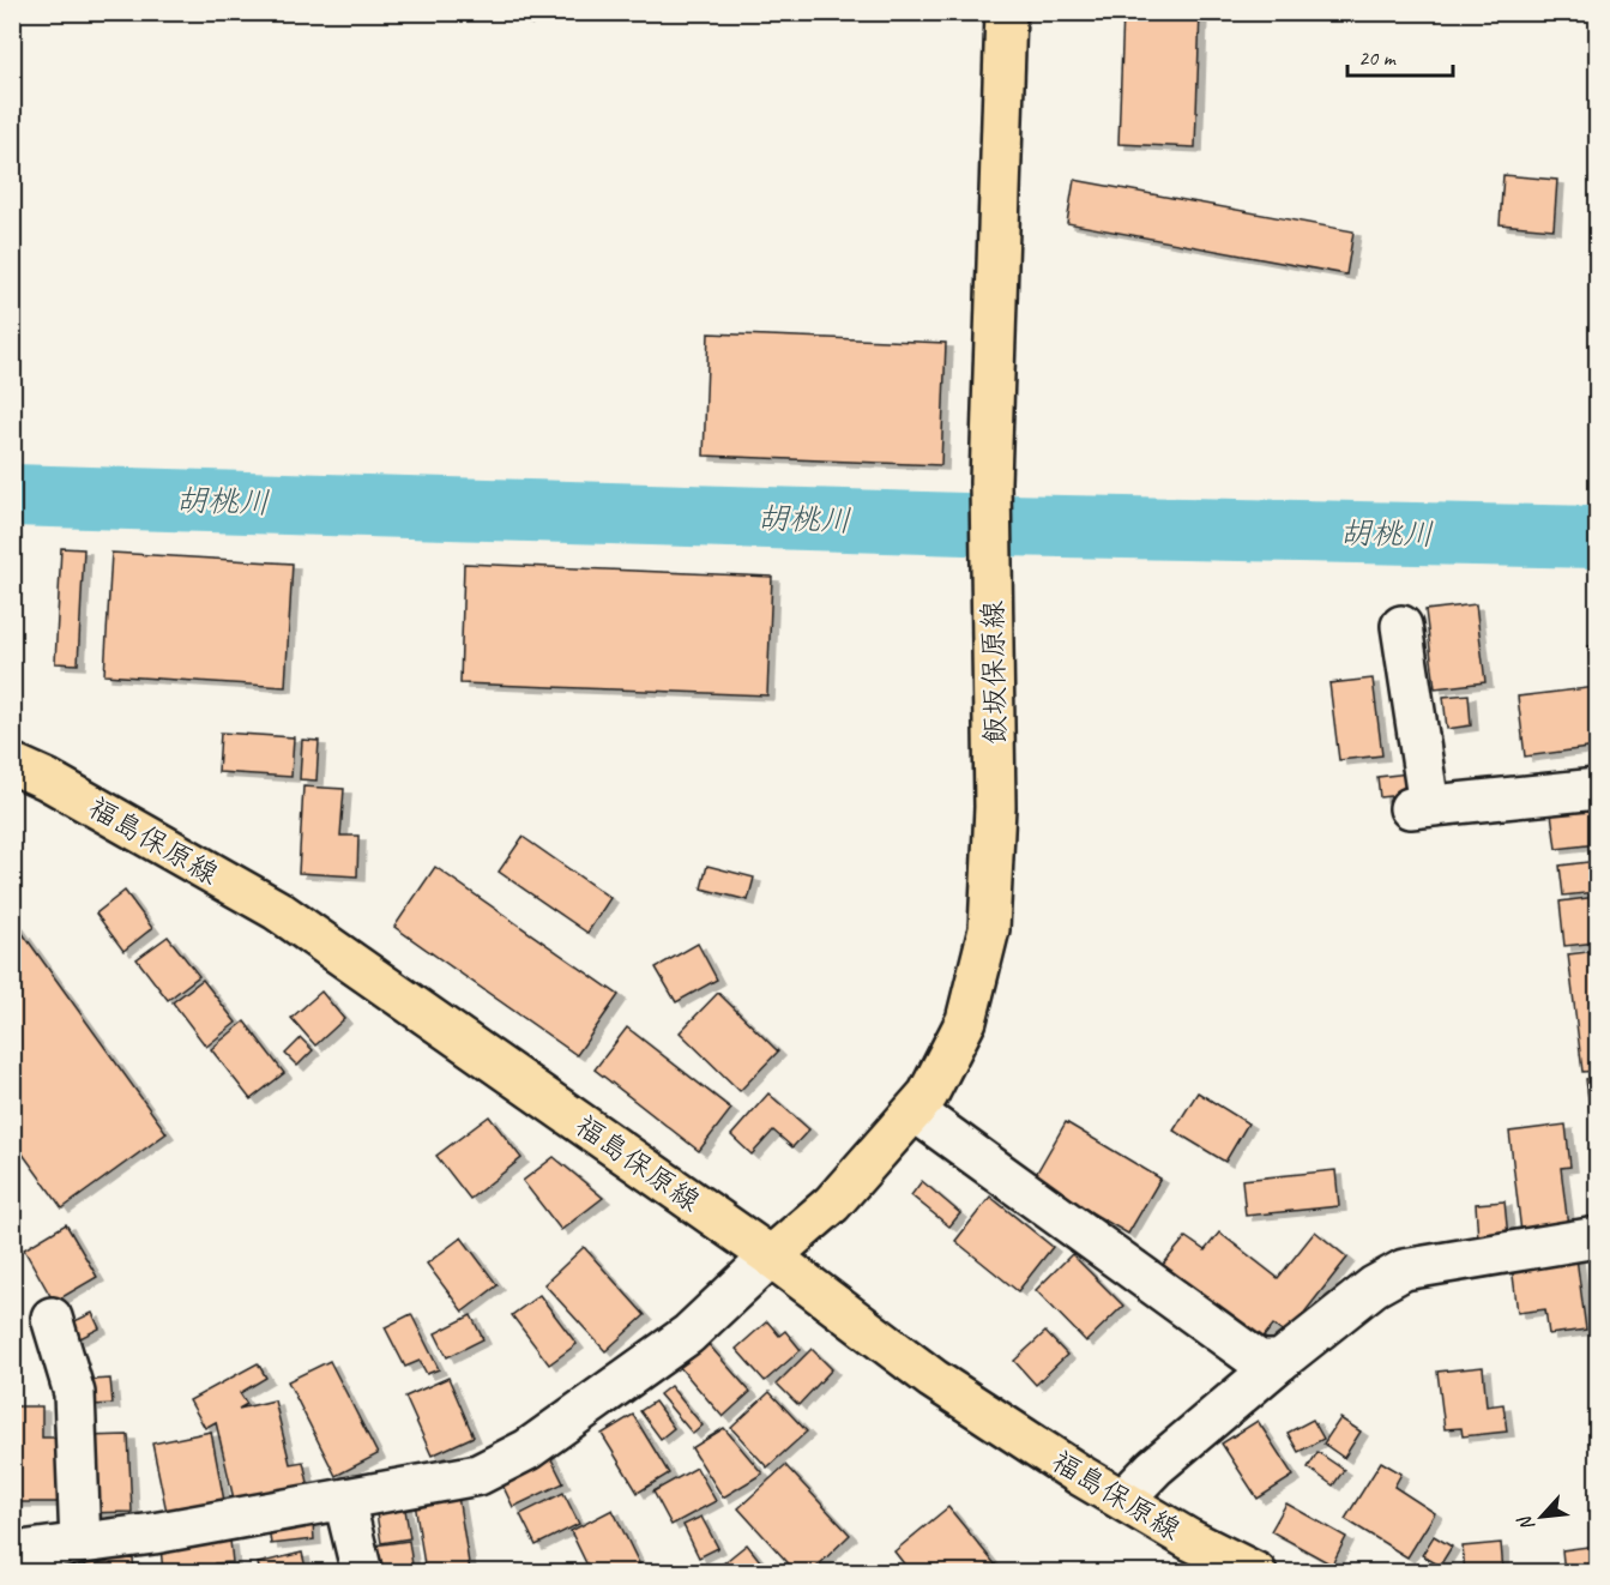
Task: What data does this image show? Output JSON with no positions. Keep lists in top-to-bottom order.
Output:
{
  "streets": {
    "main road": ["飯坂保原線", "福島保原線"]
  },
  "crossings": [
    ["飯坂保原線", "福島保原線"]
  ],
  "water": ["胡桃川"],
  "scale_bar": "20 m",
  "north": "bottom left"
}
